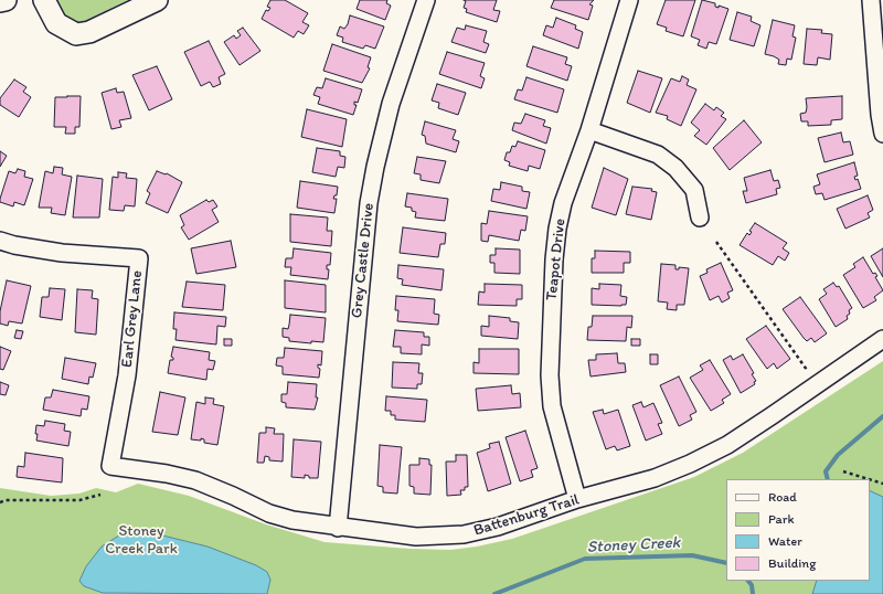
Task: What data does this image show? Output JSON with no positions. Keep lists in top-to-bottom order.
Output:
{
  "streets": {
    "street": [
      "Teapot Drive",
      "Grey Castle Drive",
      "Earl Grey Lane",
      "Battenburg Trail"
    ]
  },
  "crossings": [
    ["Teapot Drive", "Battenburg Trail"],
    ["Grey Castle Drive", "Battenburg Trail"],
    ["Earl Grey Lane", "Battenburg Trail"]
  ],
  "water": ["Stoney Creek"],
  "parks": ["Stoney Creek Park"],
  "legend": [
    "Road",
    "Park",
    "Water",
    "Building"
  ]
}
